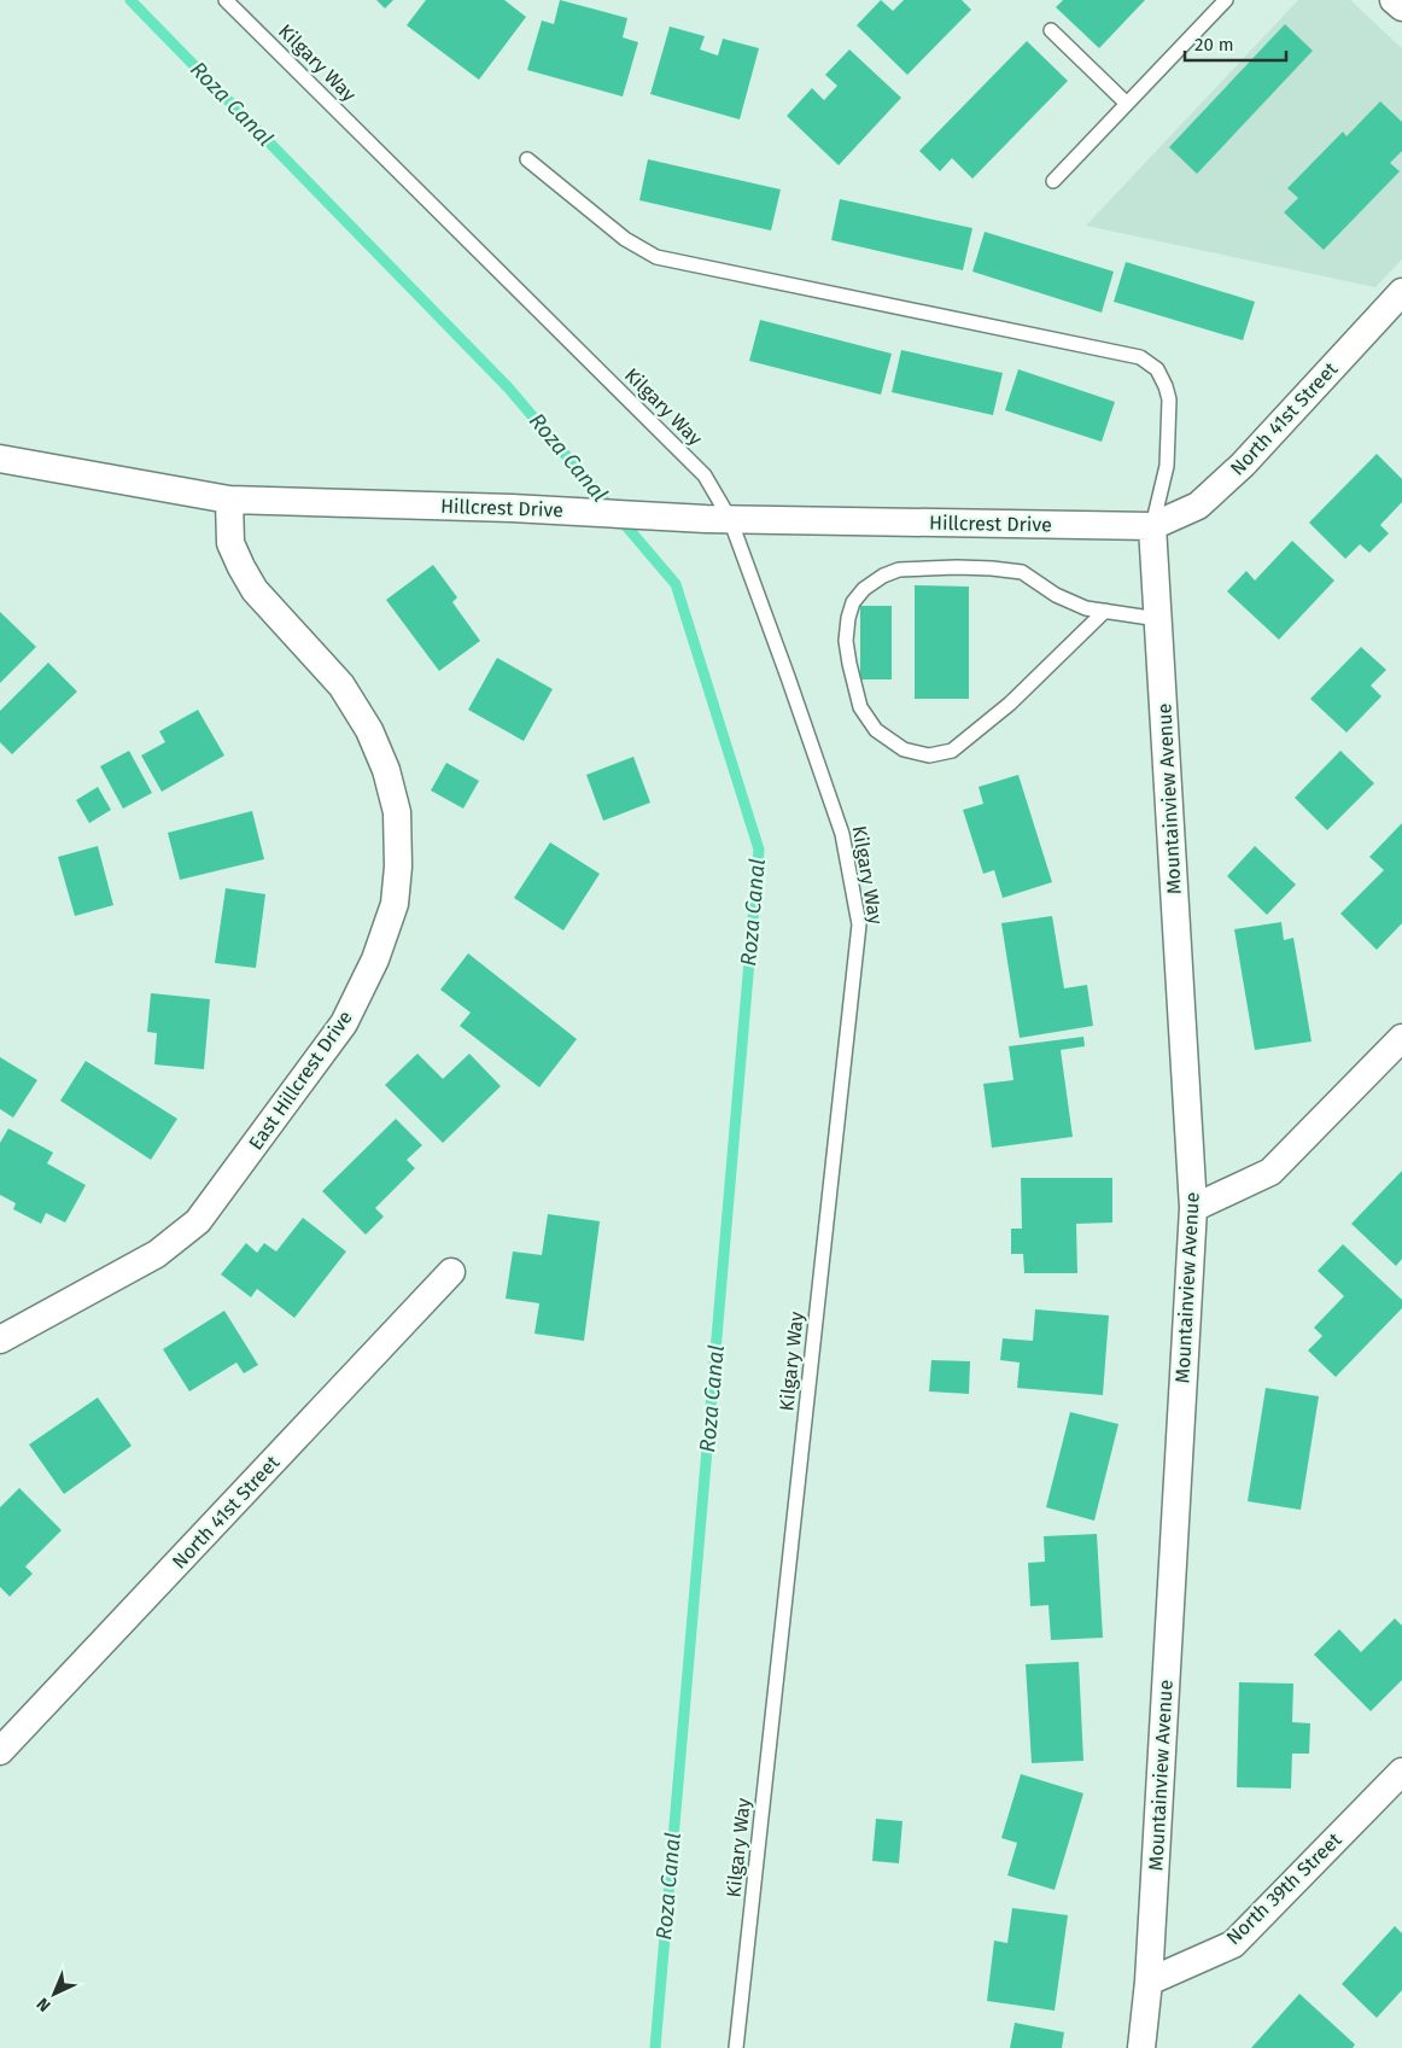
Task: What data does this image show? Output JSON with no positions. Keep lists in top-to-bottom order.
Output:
{
  "streets": {
    "street": [
      "North 41st Street",
      "Hillcrest Drive",
      "Mountainview Avenue",
      "East Hillcrest Drive",
      "North 39th Street"
    ],
    "lane": ["Kilgary Way"]
  },
  "crossings": [
    ["Kilgary Way", "Hillcrest Drive"],
    ["North 41st Street", "Hillcrest Drive"],
    ["North 41st Street", "Mountainview Avenue"],
    ["Hillcrest Drive", "Mountainview Avenue"],
    ["Hillcrest Drive", "East Hillcrest Drive"],
    ["Mountainview Avenue", "North 39th Street"]
  ],
  "water": ["Roza Canal"],
  "scale_bar": "20 m",
  "north": "bottom left"
}
